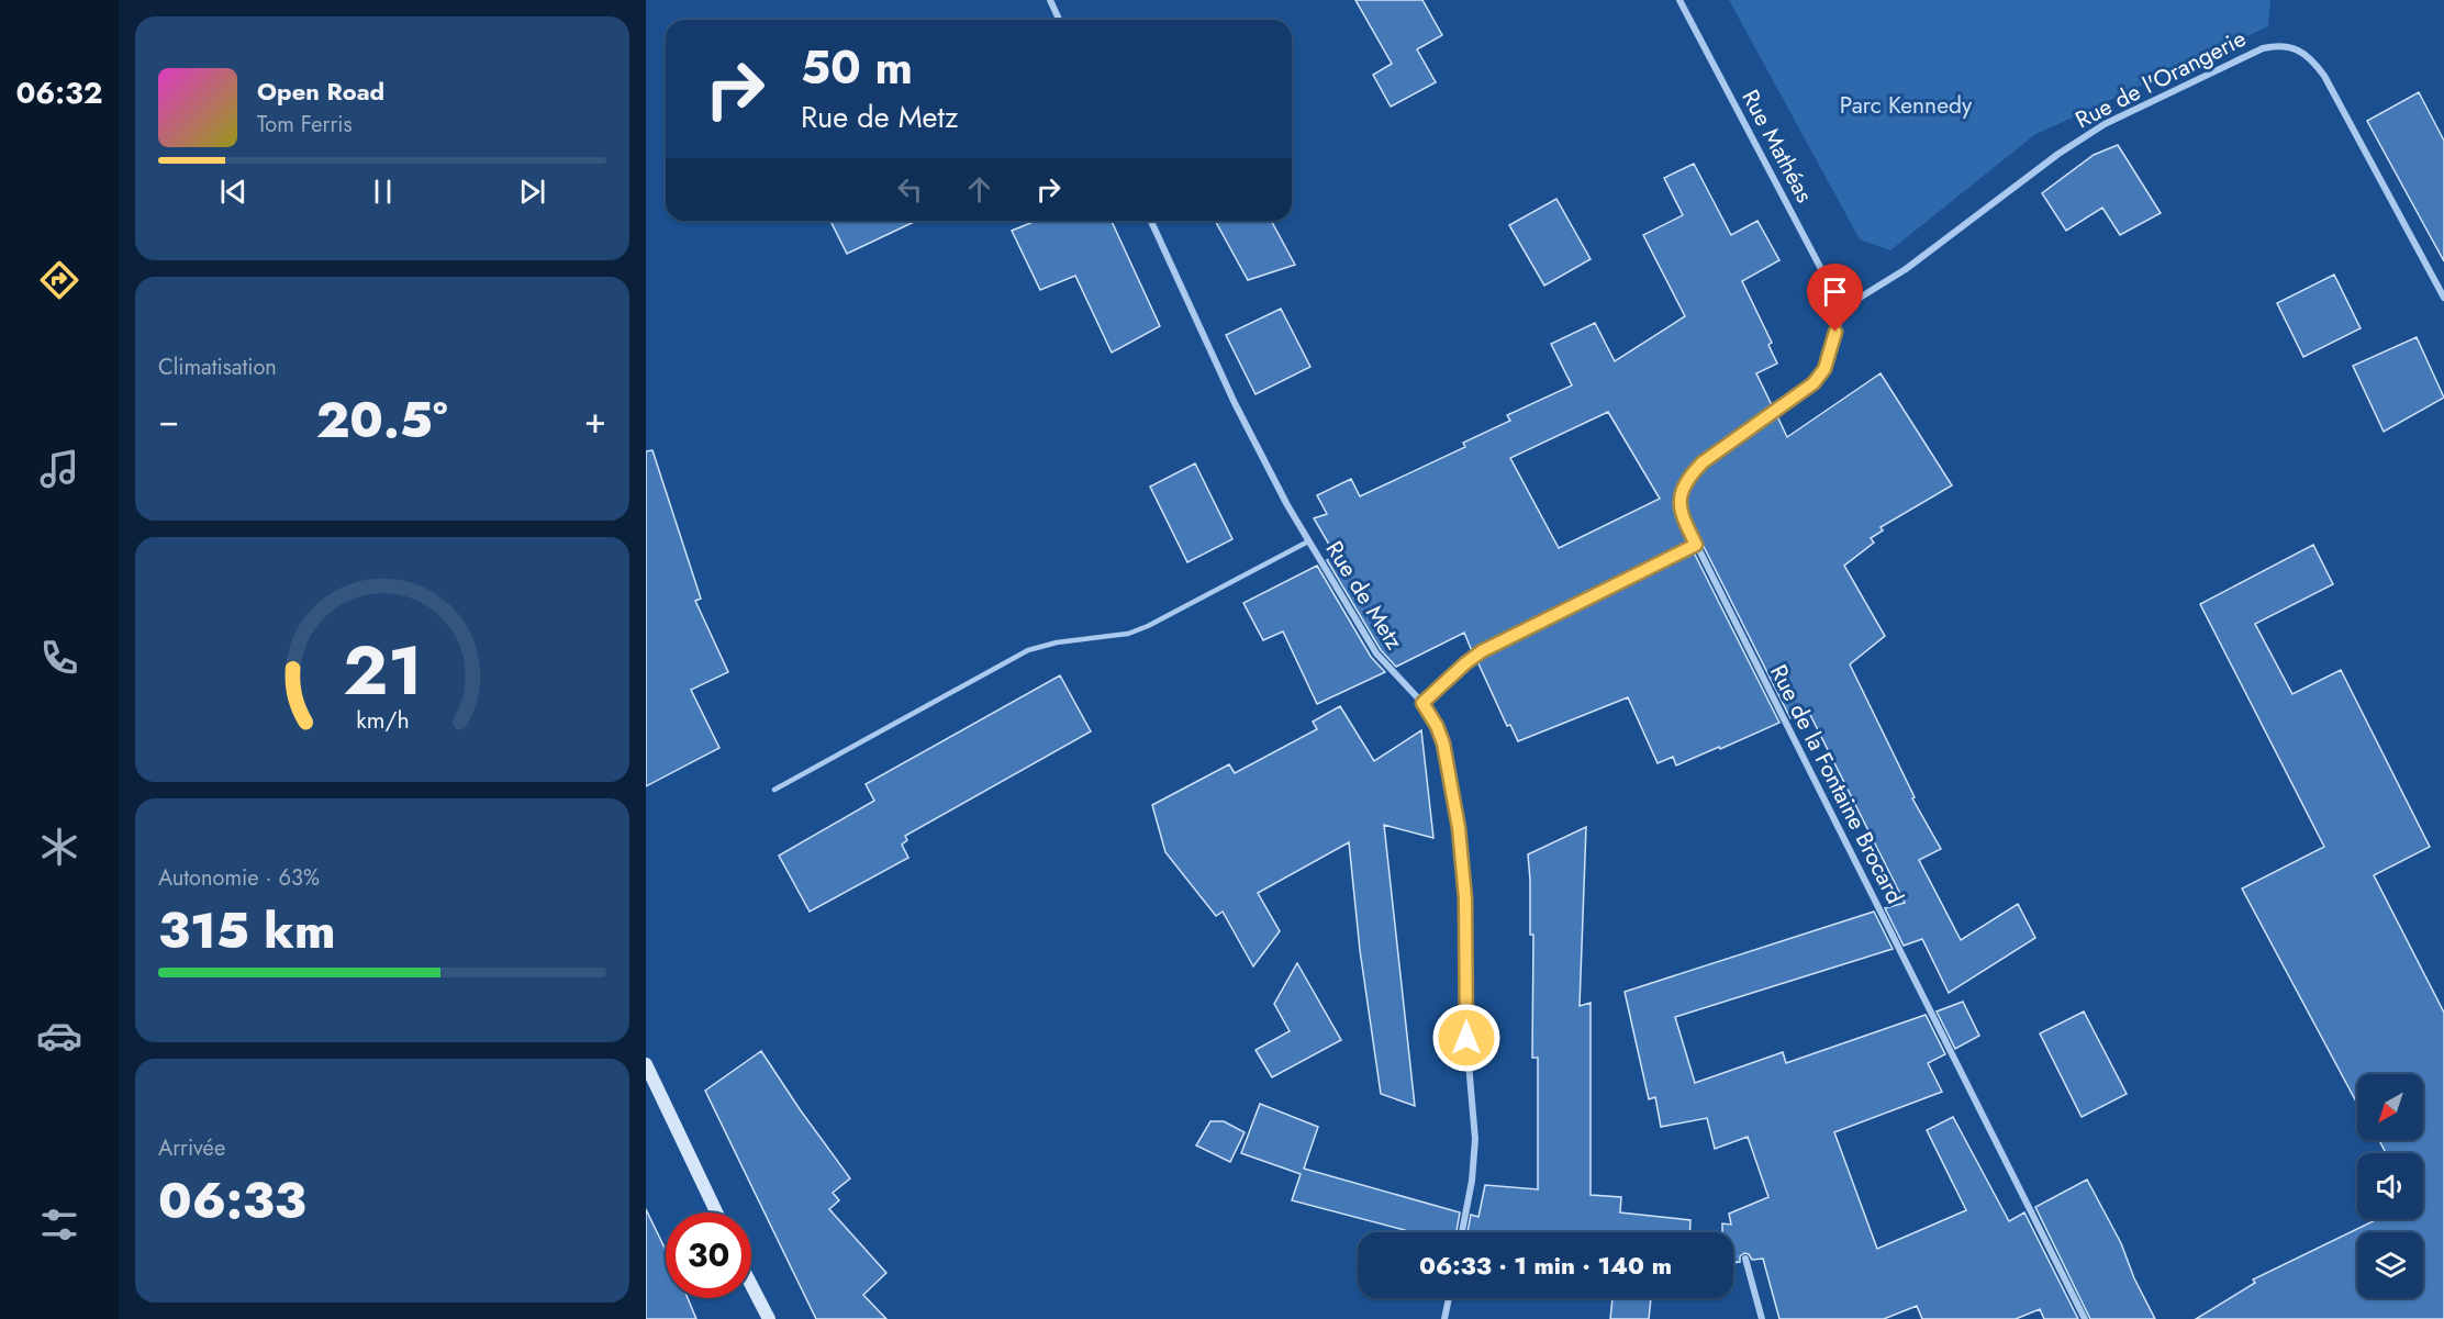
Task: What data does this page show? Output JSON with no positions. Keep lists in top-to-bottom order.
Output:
{
  "streets": {
    "street": [
      "Rue de l'Orangerie",
      "Rue Mathéas",
      "Rue de Metz",
      "Rue de la Fontaine Brocard"
    ]
  },
  "crossings": [
    ["Rue de l'Orangerie", "Rue Mathéas"],
    ["Rue de l'Orangerie", "Rue de la Fontaine Brocard"],
    ["Rue Mathéas", "Rue de la Fontaine Brocard"]
  ],
  "parks": ["Parc Kennedy"],
  "north": "bottom left",
  "page": {
    "tabs": "06:32",
    "turn": ["50 m", "Rue de Metz"],
    "song": ["Open Road", "Tom Ferris"],
    "tile": [
      "Climatisation",
      ["Autonomie · 63%", "315 km"],
      ["Arrivée", "06:33"]
    ],
    "heat": ["−", "20.5°", "+"],
    "limit": "30",
    "trip": "06:33 · 1 min · 140 m",
    "gauge": ["21", "km/h"]
  }
}
